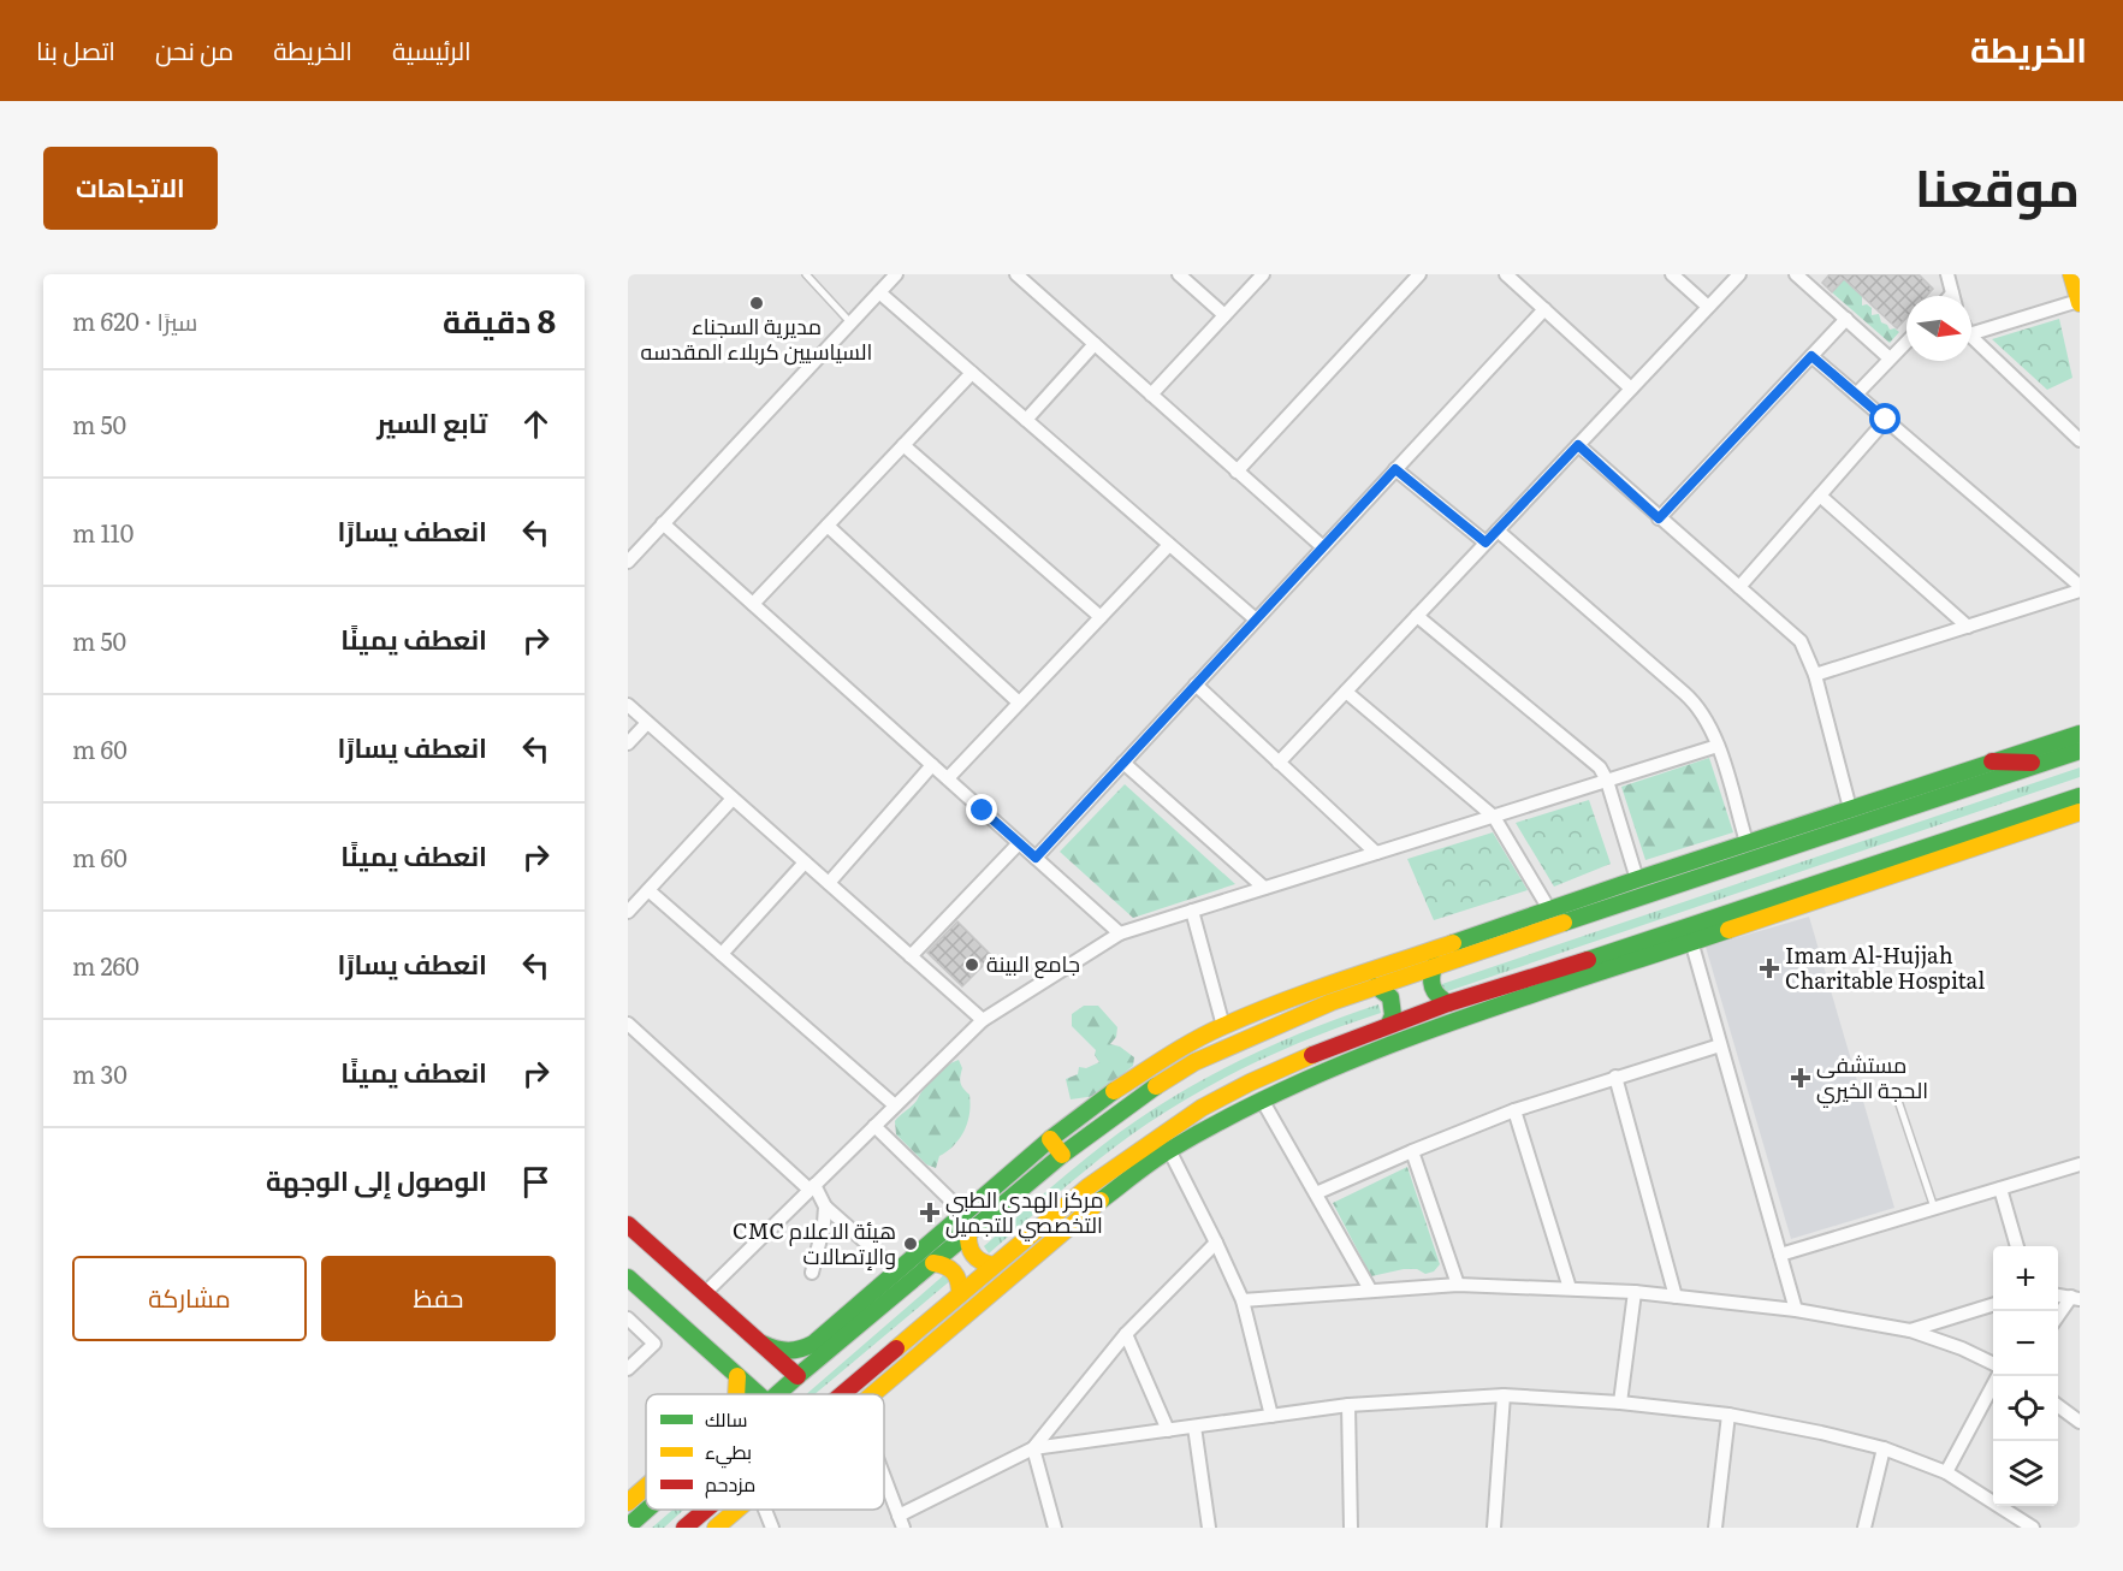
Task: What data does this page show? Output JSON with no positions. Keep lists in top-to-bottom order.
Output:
{
  "places": {
    "other": ["مديرية السجناء السياسيين كربلاء المقدسه", "جامع البينة", "CMC هيئة الاعلام والإتصالات"],
    "health": ["Imam Al-Hujjah Charitable Hospital", "مستشفى الحجة الخيري", "مركز الهدى الطبي التخصصي للتجميل"]
  },
  "legend": ["سالك", "بطيء", "مزدحم"],
  "north": "right",
  "page": {
    "header": "الخريطة",
    "nav": [
      "الرئيسية",
      "الخريطة",
      "من نحن",
      "اتصل بنا"
    ],
    "title": "موقعنا",
    "buttons": [
      "الاتجاهات",
      ["حفظ", "مشاركة"]
    ],
    "heading": ["8 دقيقة", "سيرًا · 620 m"],
    "list": [
      ["تابع السير", "50 m"],
      ["انعطف يسارًا", "110 m"],
      ["انعطف يمينًا", "50 m"],
      ["انعطف يسارًا", "60 m"],
      ["انعطف يمينًا", "60 m"],
      ["انعطف يسارًا", "260 m"],
      ["انعطف يمينًا", "30 m"],
      "الوصول إلى الوجهة"
    ],
    "map_buttons": ["+", "−"]
  }
}
